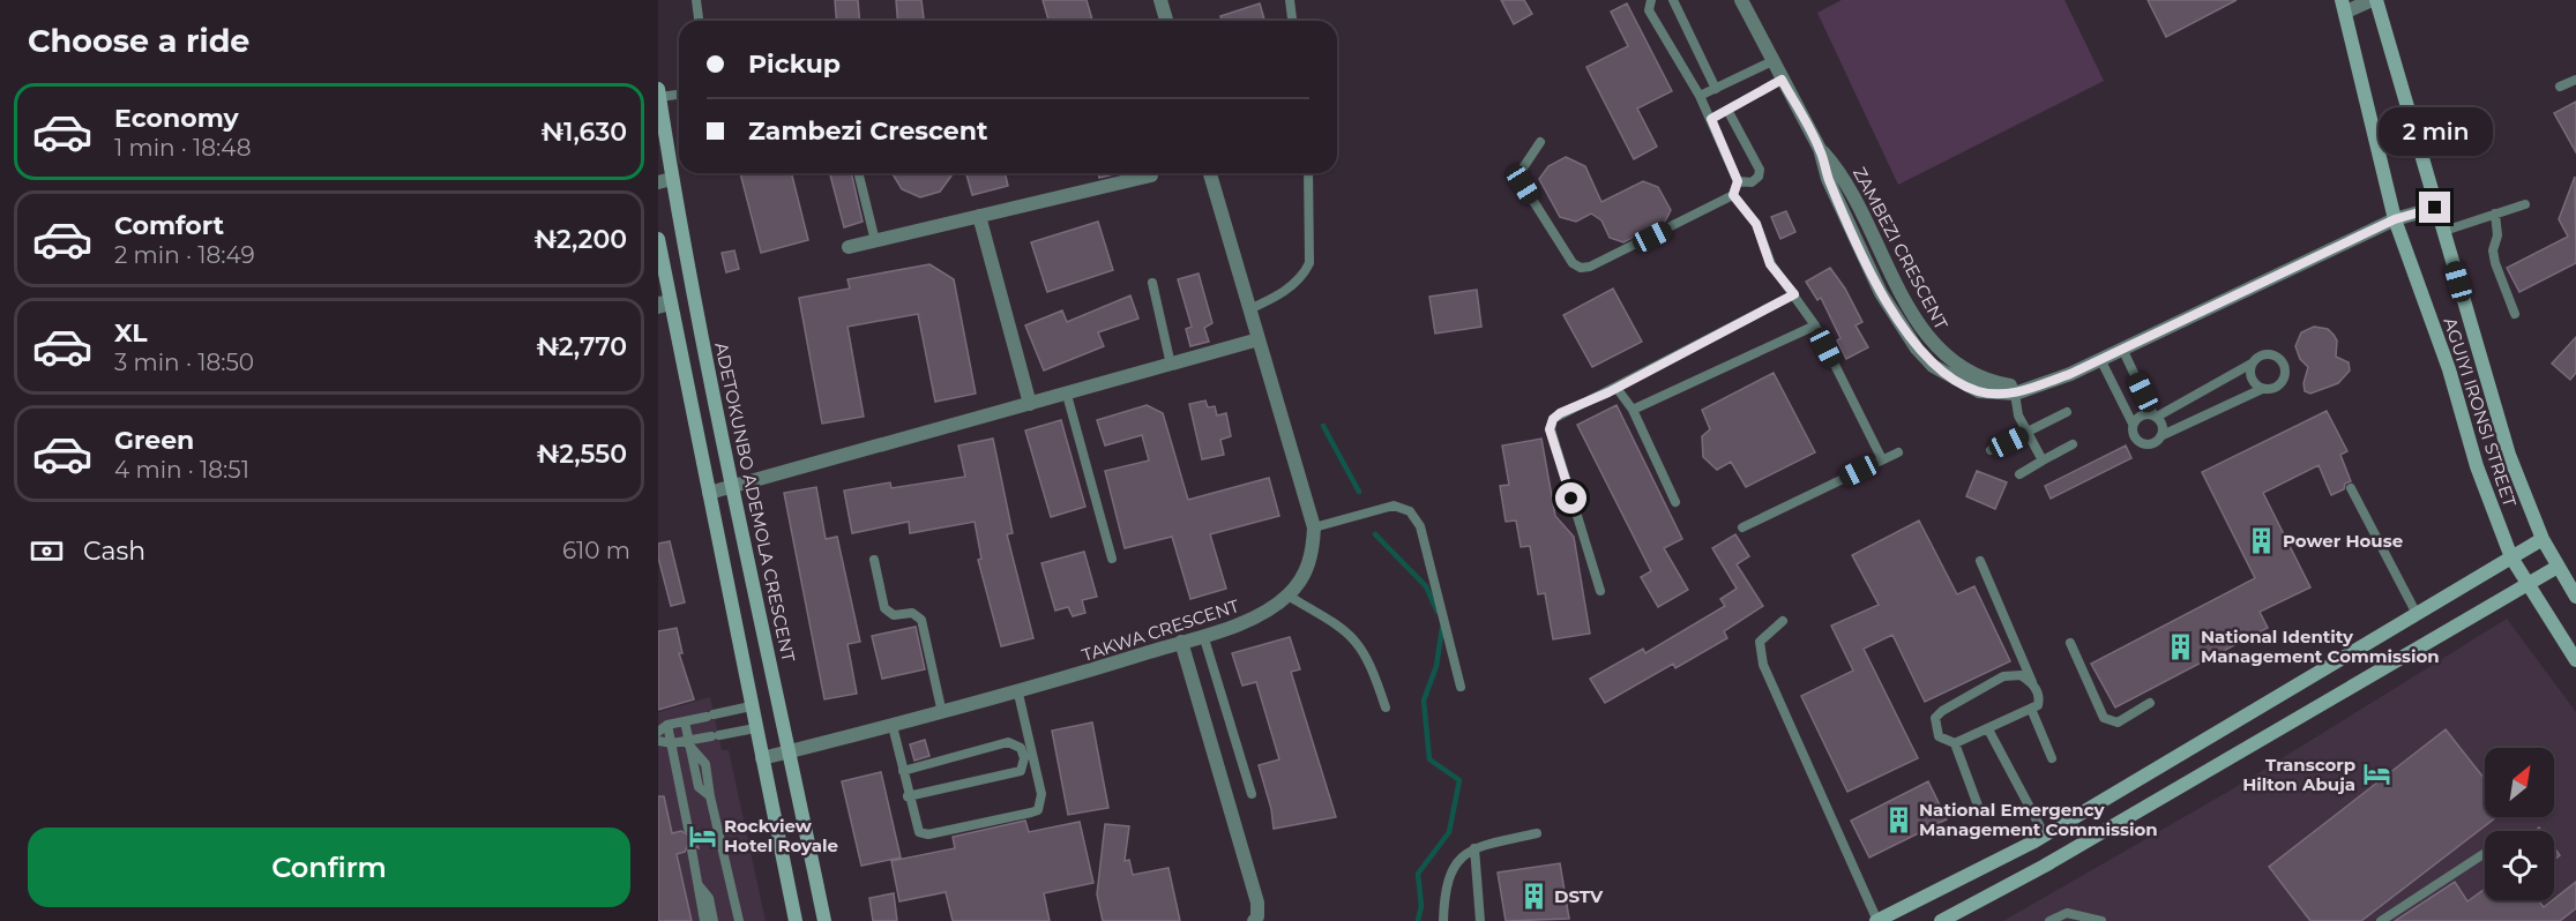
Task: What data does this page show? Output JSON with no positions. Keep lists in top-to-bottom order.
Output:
{
  "streets": {
    "main road": ["AGUIYI IRONSI STREET", "ADETOKUNBO ADEMOLA CRESCENT"],
    "street": ["ZAMBEZI CRESCENT", "TAKWA CRESCENT"]
  },
  "crossings": [
    ["ZAMBEZI CRESCENT", "AGUIYI IRONSI STREET"],
    ["ADETOKUNBO ADEMOLA CRESCENT", "TAKWA CRESCENT"]
  ],
  "places": {
    "building": [
      "Power House",
      "National Identity Management Commission",
      "National Emergency Management Commission",
      "DSTV"
    ],
    "hotel": ["Transcorp Hilton Abuja", "Rockview Hotel Royale"]
  },
  "north": "top right",
  "page": {
    "heading": "Choose a ride",
    "banner": ["Pickup", "Zambezi Crescent"],
    "list": [
      {
        "name": "Economy",
        "note": "1 min · 18:48",
        "value": "₦1,630"
      },
      {
        "name": "Comfort",
        "note": "2 min · 18:49",
        "value": "₦2,200"
      },
      {
        "name": "XL",
        "note": "3 min · 18:50",
        "value": "₦2,770"
      },
      {
        "name": "Green",
        "note": "4 min · 18:51",
        "value": "₦2,550"
      }
    ],
    "bubble": "2 min",
    "pay": ["Cash", "610 m"],
    "buttons": "Confirm"
  }
}
